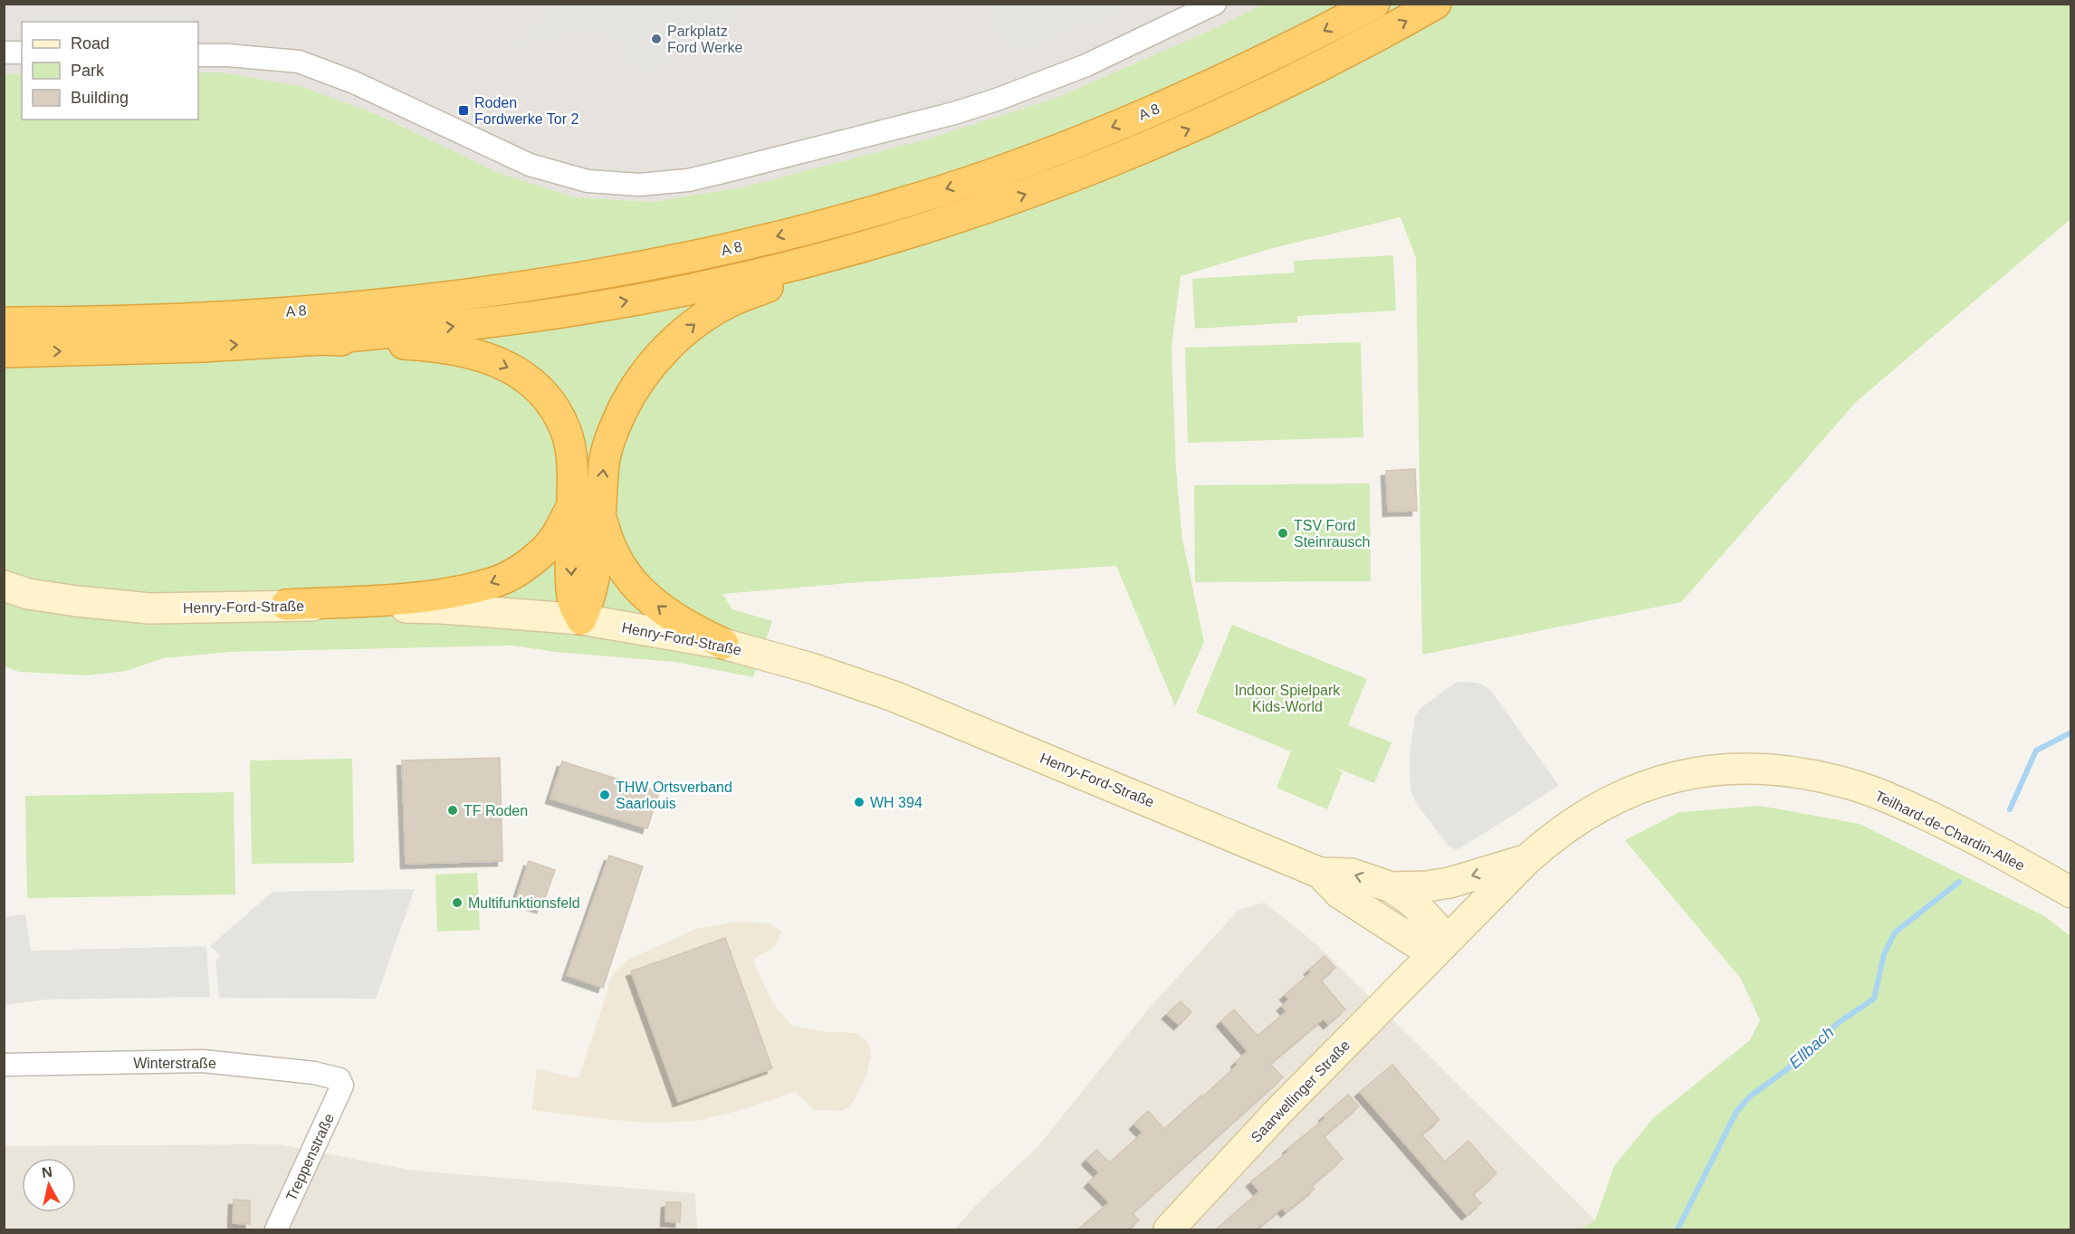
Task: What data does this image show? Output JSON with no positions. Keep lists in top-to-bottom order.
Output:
{
  "streets": {
    "highway": ["A 8"],
    "street": [
      "Henry-Ford-Straße",
      "Teilhard-de-Chardin-Allee",
      "Winterstraße",
      "Saarwellinger Straße",
      "Treppenstraße"
    ]
  },
  "crossings": [
    ["Henry-Ford-Straße", "Teilhard-de-Chardin-Allee"],
    ["Henry-Ford-Straße", "Saarwellinger Straße"],
    ["Teilhard-de-Chardin-Allee", "Saarwellinger Straße"],
    ["Winterstraße", "Treppenstraße"]
  ],
  "water": ["Ellbach"],
  "parks": ["Indoor Spielpark Kids-World"],
  "places": {
    "other": [
      "Parkplatz Ford Werke",
      "TSV Ford Steinrausch",
      "THW Ortsverband Saarlouis",
      "WH 394",
      "TF Roden",
      "Multifunktionsfeld"
    ],
    "transit": ["Roden Fordwerke Tor 2"]
  },
  "legend": ["Road", "Park", "Building"],
  "north": "top"
}
